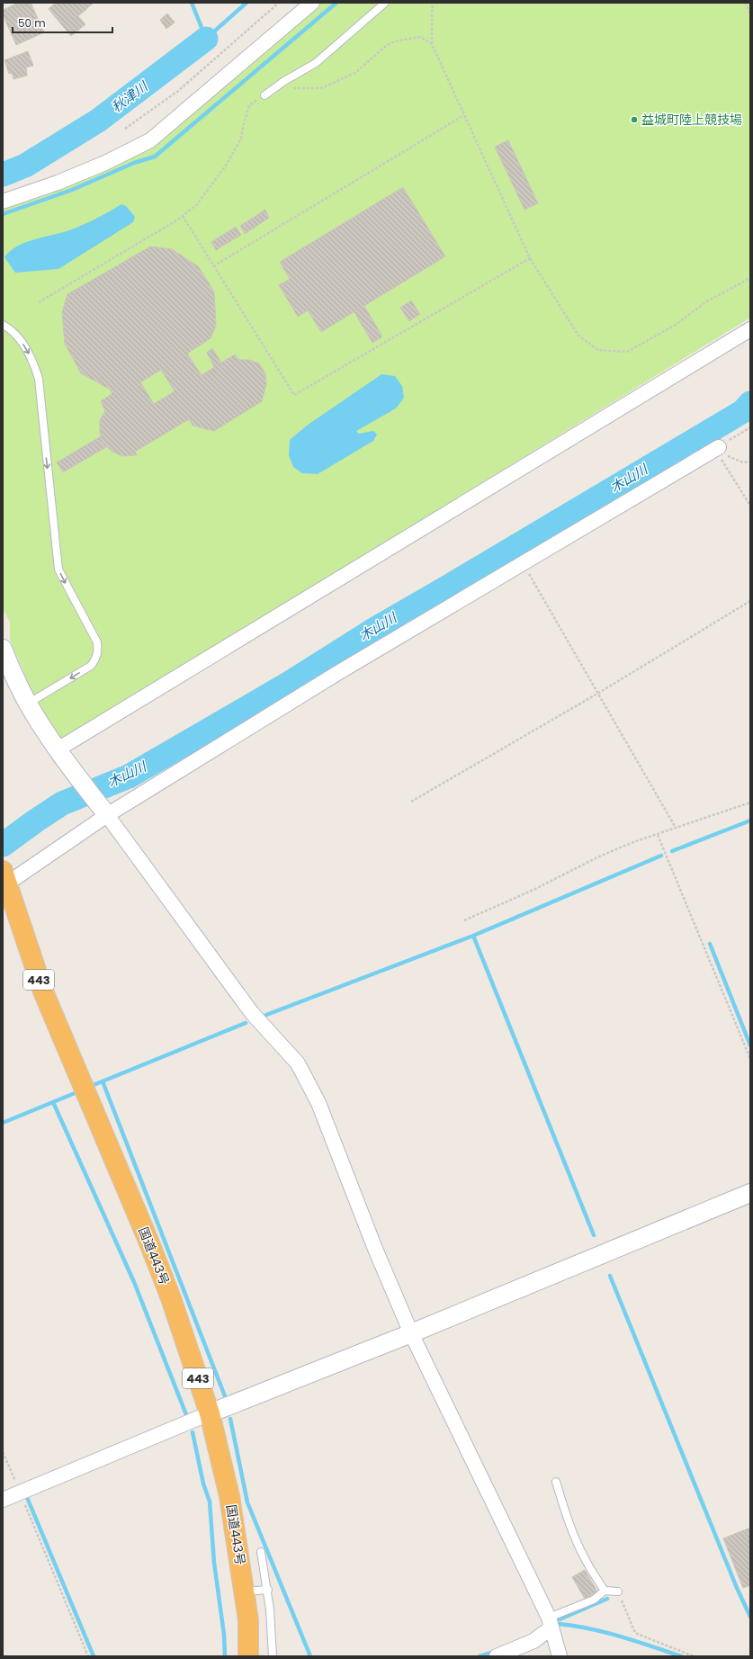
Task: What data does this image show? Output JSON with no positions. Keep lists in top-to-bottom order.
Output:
{
  "streets": {
    "highway": ["443", "国道443号"]
  },
  "water": ["秋津川", "木山川"],
  "places": ["益城町陸上競技場"],
  "scale_bar": "50 m"
}
